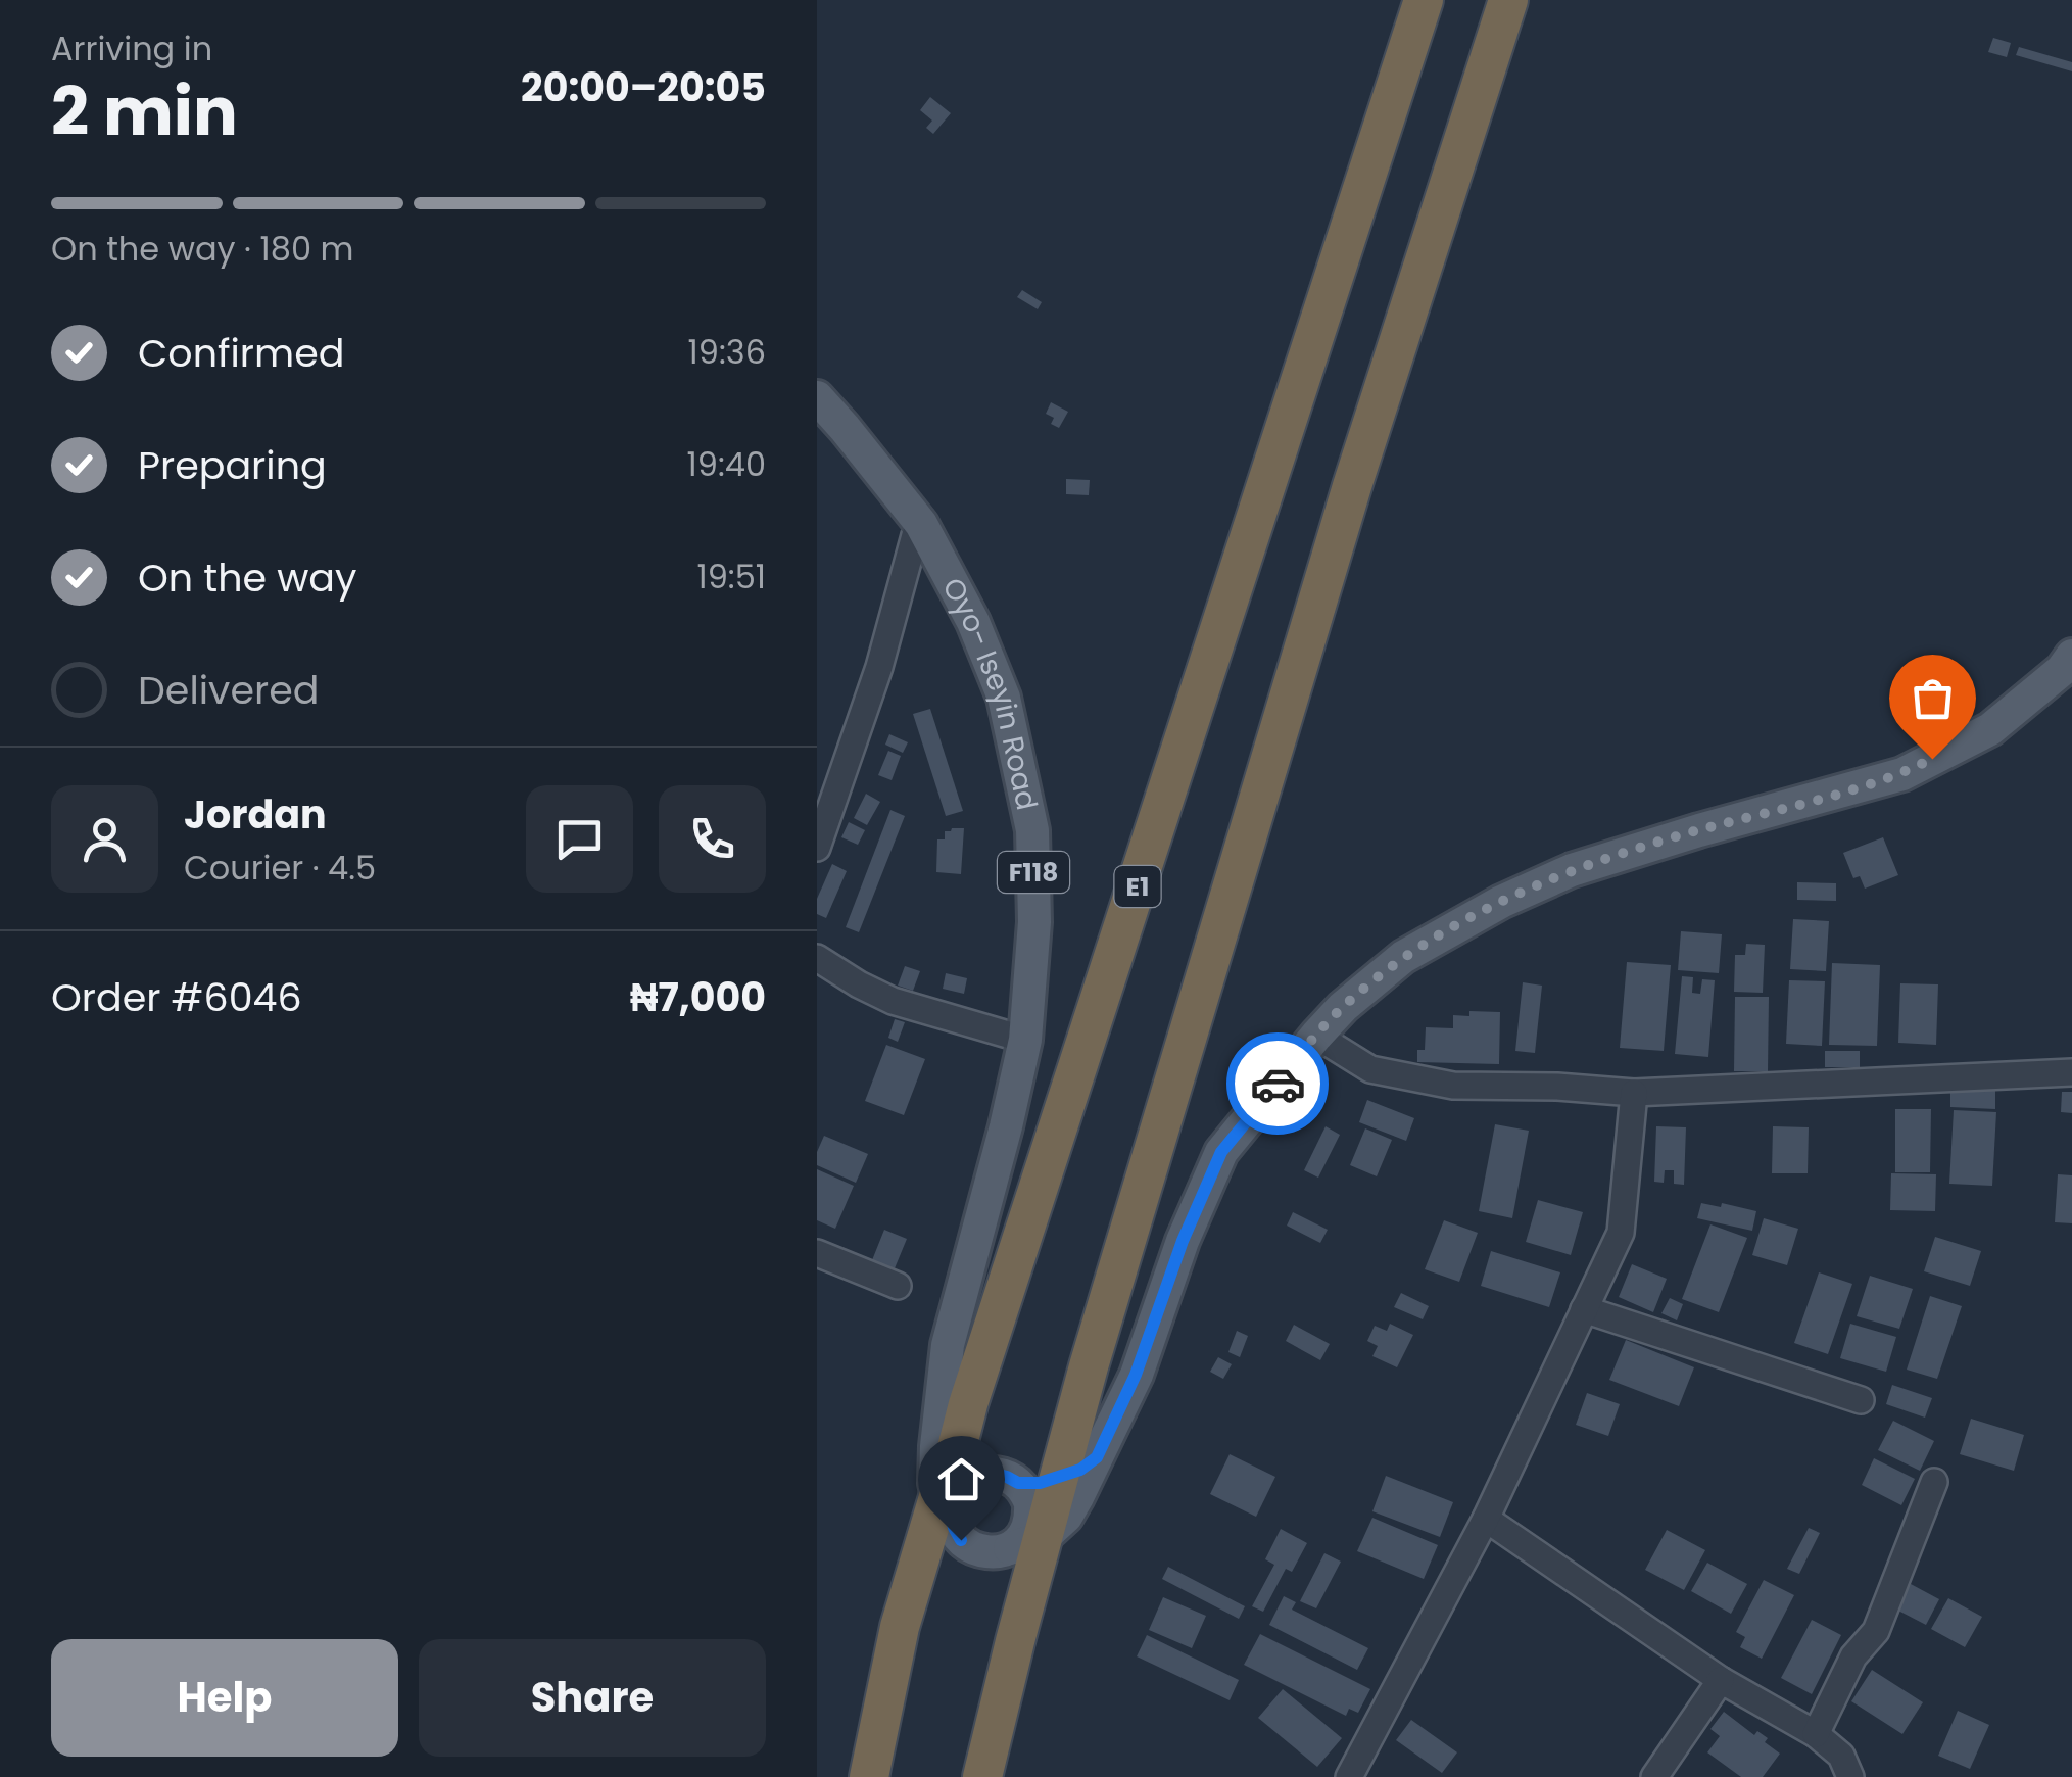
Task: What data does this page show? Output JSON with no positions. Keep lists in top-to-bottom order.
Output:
{
  "streets": {
    "highway": ["E1"],
    "main road": ["Oyo- Iseyin Road", "F118"]
  },
  "crossings": [
    ["Oyo- Iseyin Road", "E1"]
  ],
  "page": {
    "heading": ["2 min", "Arriving in", "20:00–20:05"],
    "panel": [
      "Jordan",
      "Courier · 4.5",
      "Order #6046",
      "₦7,000"
    ],
    "bar": "On the way · 180 m",
    "list": [
      ["Confirmed", "19:36"],
      ["Preparing", "19:40"],
      ["On the way", "19:51"],
      "Delivered"
    ],
    "buttons": ["Help", "Share"]
  }
}
